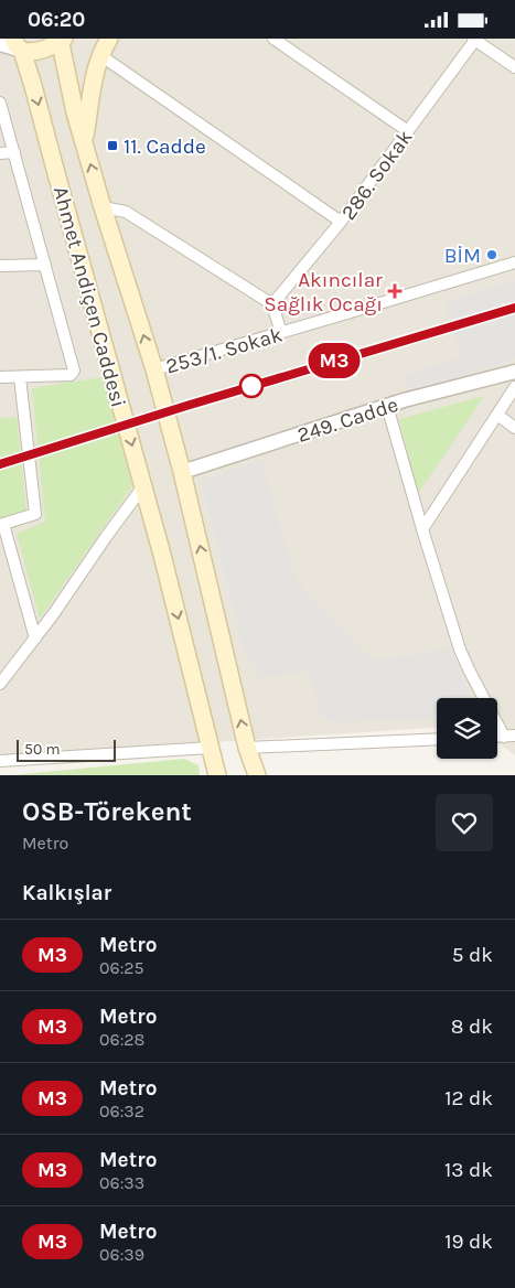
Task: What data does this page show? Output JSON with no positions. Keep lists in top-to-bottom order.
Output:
{
  "streets": {
    "main road": ["Ahmet Andiçen Caddesi"],
    "street": ["286. Sokak", "253/1. Sokak", "249. Cadde"]
  },
  "crossings": [
    ["Ahmet Andiçen Caddesi", "253/1. Sokak"],
    ["Ahmet Andiçen Caddesi", "249. Cadde"]
  ],
  "places": {
    "transit": ["11. Cadde"],
    "other": ["BİM"],
    "health": ["Akıncılar Sağlık Ocağı"]
  },
  "lines": ["metro line M3"],
  "scale_bar": "50 m",
  "page": {
    "status": "06:20",
    "on_map": "M3",
    "scale": "50 m",
    "heading": [
      ["OSB-Törekent", "Metro"],
      "Kalkışlar"
    ],
    "list": [
      {
        "mark": "M3",
        "name": "Metro",
        "note": "06:25",
        "value": "5 dk"
      },
      {
        "mark": "M3",
        "name": "Metro",
        "note": "06:28",
        "value": "8 dk"
      },
      {
        "mark": "M3",
        "name": "Metro",
        "note": "06:32",
        "value": "12 dk"
      },
      {
        "mark": "M3",
        "name": "Metro",
        "note": "06:33",
        "value": "13 dk"
      },
      {
        "mark": "M3",
        "name": "Metro",
        "note": "06:39",
        "value": "19 dk"
      }
    ]
  }
}
